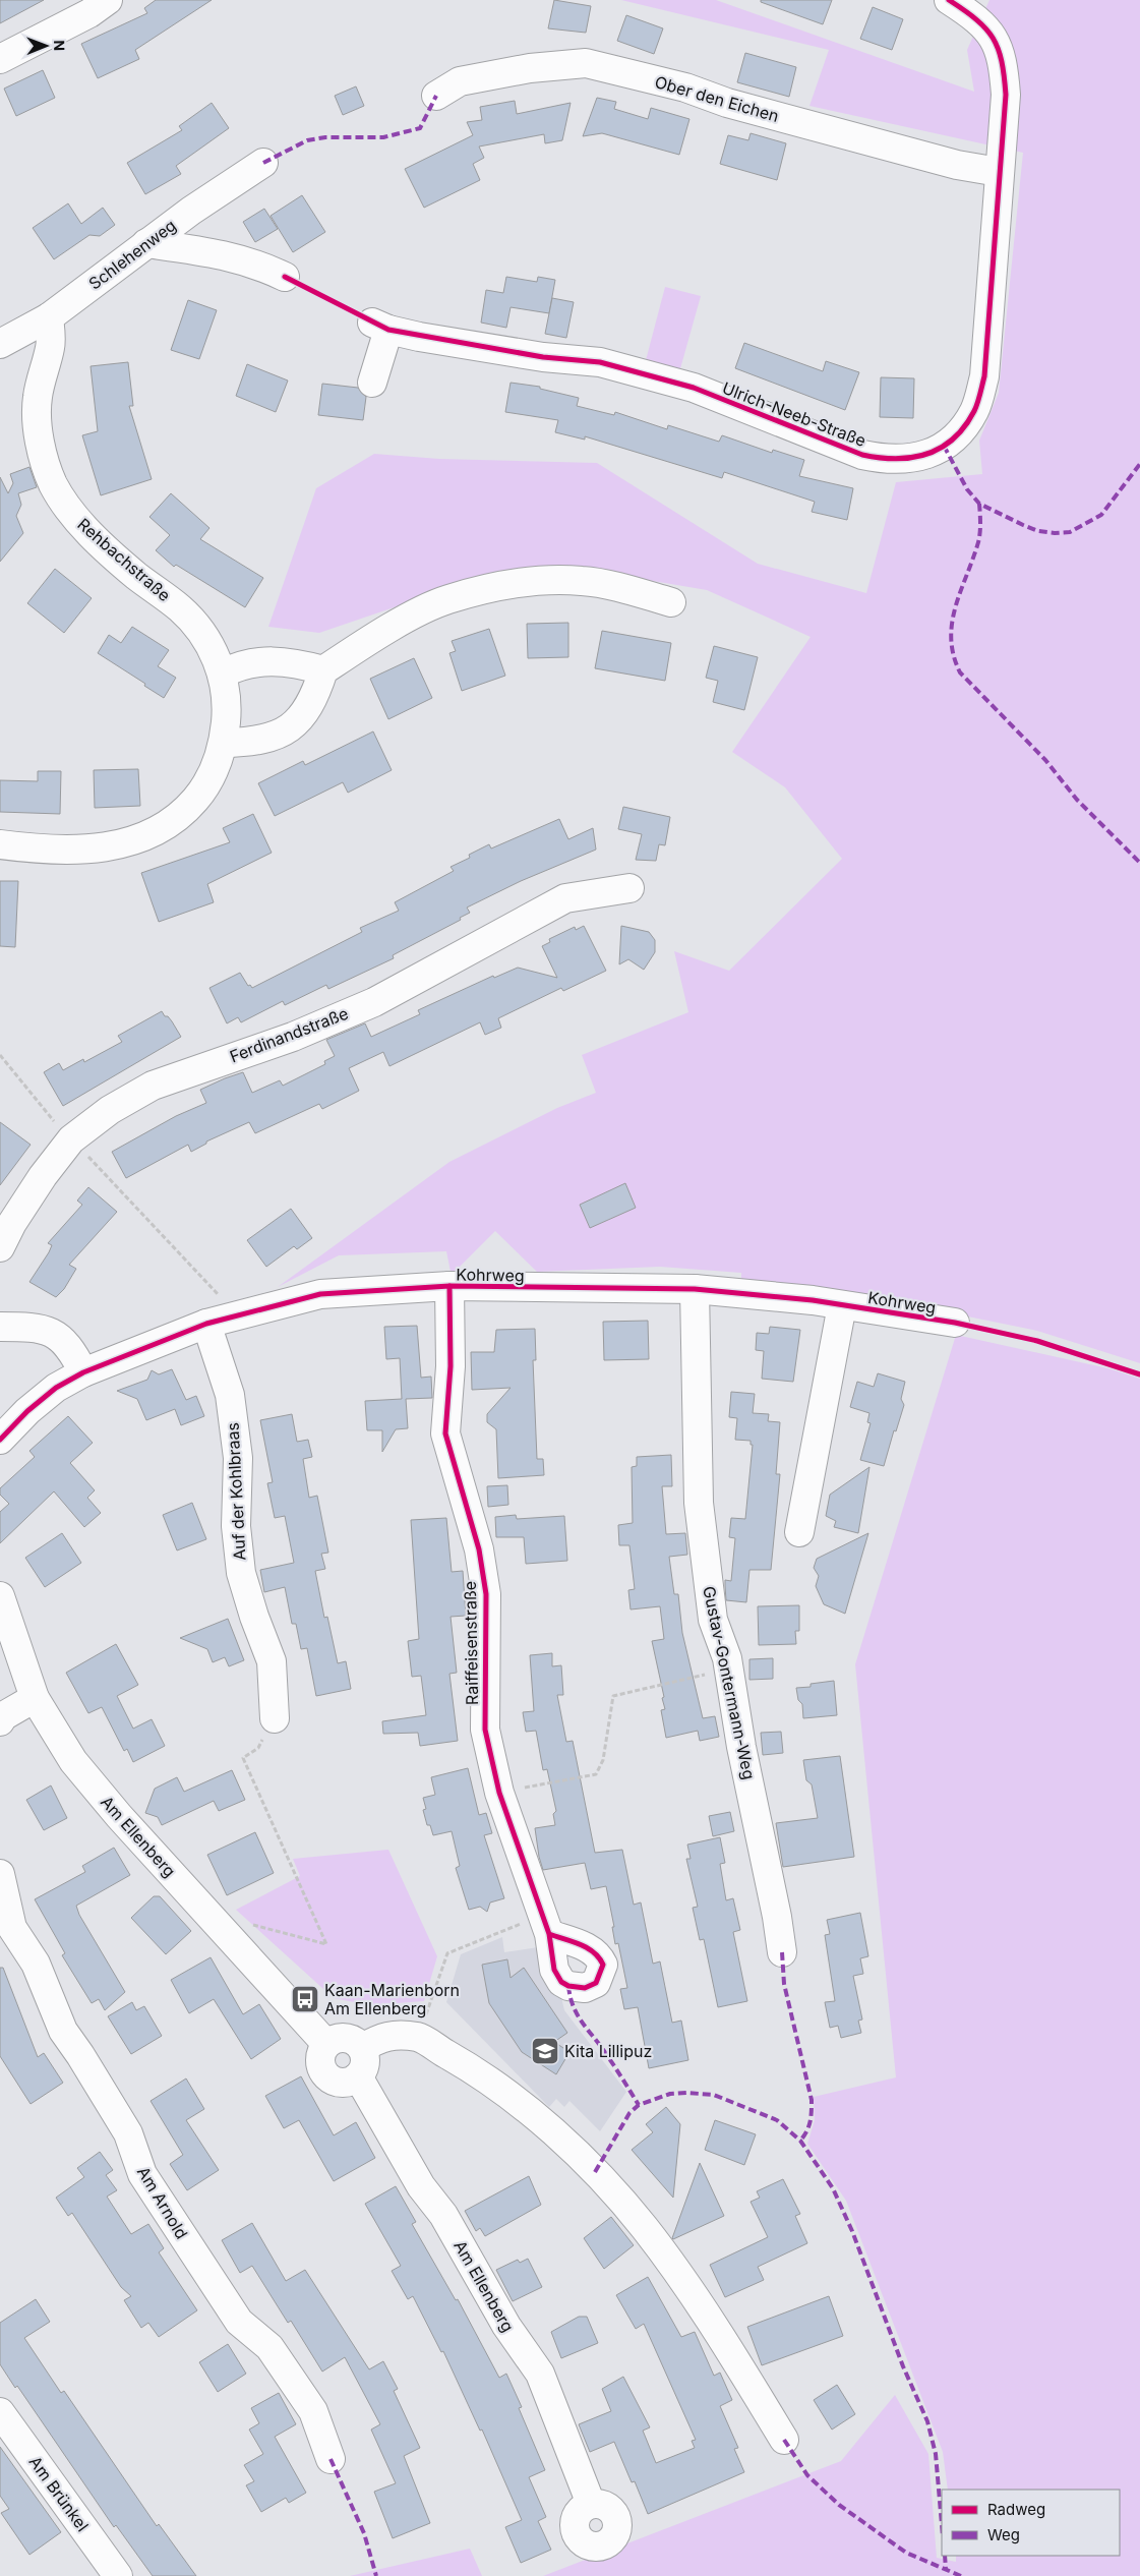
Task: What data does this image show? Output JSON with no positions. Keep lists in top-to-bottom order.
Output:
{
  "streets": {
    "street": [
      "Ober den Eichen",
      "Schlehenweg",
      "Ulrich-Neeb-Straße",
      "Rehbachstraße",
      "Ferdinandstraße",
      "Kohrweg",
      "Auf der Kohlbraas",
      "Raiffeisenstraße",
      "Gustav-Gontermann-Weg",
      "Am Ellenberg",
      "Am Arnold",
      "Am Brünkel"
    ]
  },
  "crossings": [
    ["Ober den Eichen", "Ulrich-Neeb-Straße"],
    ["Schlehenweg", "Rehbachstraße"],
    ["Kohrweg", "Auf der Kohlbraas"],
    ["Kohrweg", "Raiffeisenstraße"],
    ["Kohrweg", "Gustav-Gontermann-Weg"]
  ],
  "places": {
    "bus stop": ["Kaan-Marienborn Am Ellenberg"],
    "school or university": ["Kita Lillipuz"]
  },
  "legend": ["Radweg", "Weg"],
  "north": "right"
}
